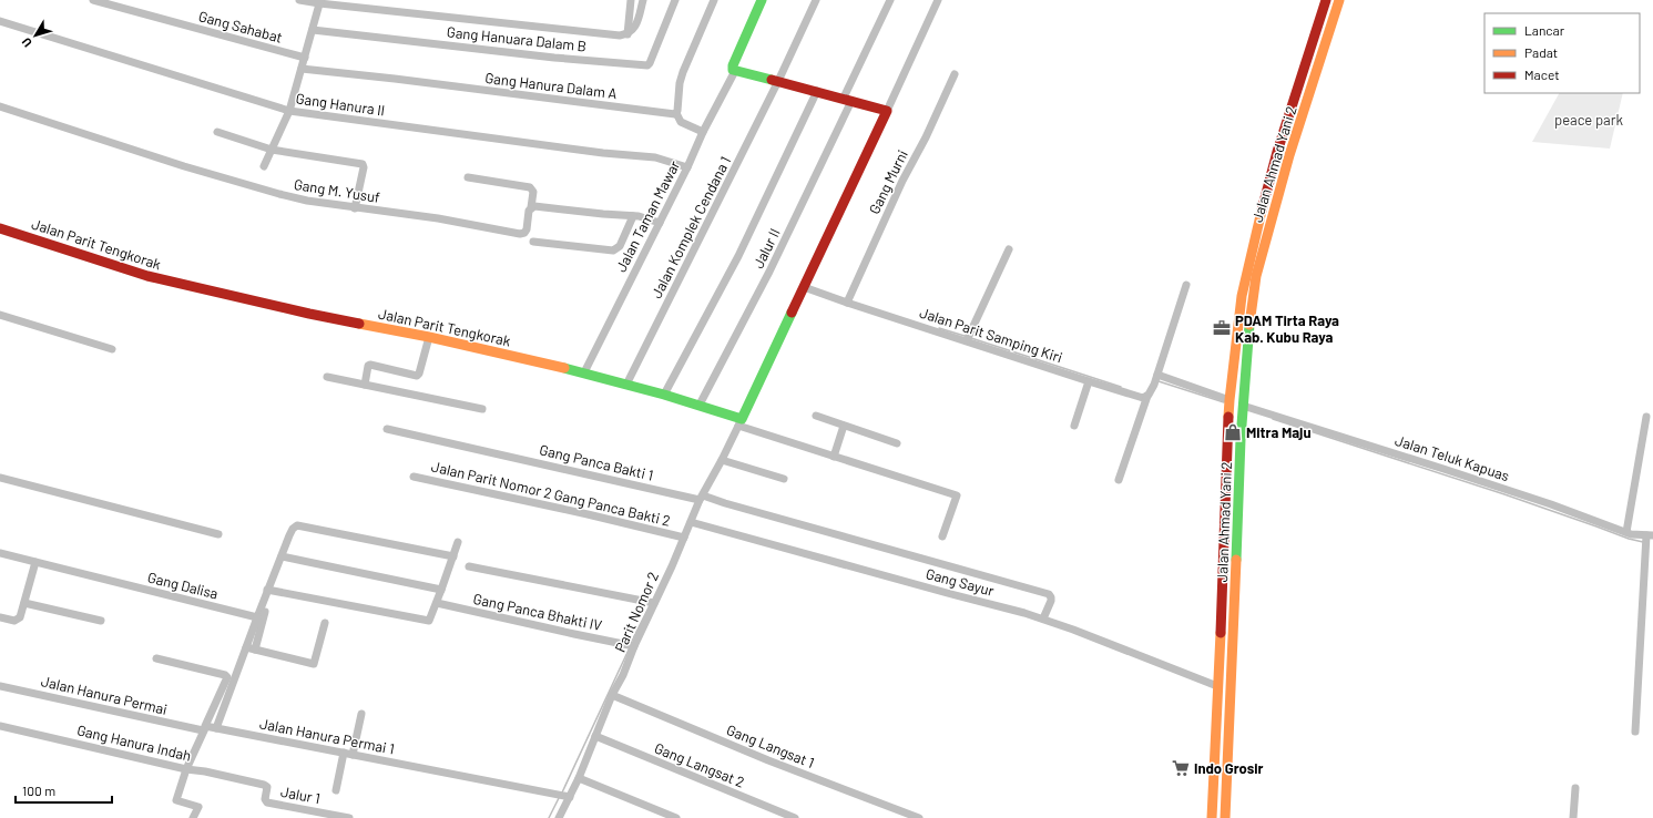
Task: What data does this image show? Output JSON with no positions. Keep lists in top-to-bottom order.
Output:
{
  "streets": {
    "main road": ["Jalan Ahmad Yani 2", "Jalan Parit Tengkorak"],
    "street": [
      "Gang Sahabat",
      "Gang Hanuara Dalam B",
      "Gang Hanura Dalam A",
      "Gang Hanura II",
      "Gang Murni",
      "Gang M. Yusuf",
      "Jalan Taman Mawar",
      "Jalan Komplek Cendana 1",
      "Jalur II",
      "Jalan Parit Samping Kiri",
      "Jalan Teluk Kapuas",
      "Gang Panca Bakti 1",
      "Jalan Parit Nomor 2 Gang Panca Bakti 2",
      "Gang Sayur",
      "Gang Dalisa",
      "Gang Panca Bhakti IV",
      "Parit Nomor 2",
      "Jalan Hanura Permai",
      "Jalan Hanura Permai 1",
      "Gang Hanura Indah",
      "Gang Langsat 1",
      "Gang Langsat 2",
      "Jalur 1"
    ]
  },
  "crossings": [
    ["Gang Hanura II", "Jalan Taman Mawar"],
    ["Jalan Ahmad Yani 2", "Jalan Teluk Kapuas"],
    ["Jalan Ahmad Yani 2", "Gang Sayur"],
    ["Gang Murni", "Jalan Parit Samping Kiri"],
    ["Jalan Taman Mawar", "Jalan Parit Tengkorak"],
    ["Jalan Komplek Cendana 1", "Jalan Parit Tengkorak"],
    ["Jalan Parit Tengkorak", "Jalur II"],
    ["Jalan Parit Tengkorak", "Parit Nomor 2"],
    ["Gang Panca Bakti 1", "Gang Sayur"],
    ["Gang Panca Bakti 1", "Parit Nomor 2"],
    ["Jalan Parit Nomor 2 Gang Panca Bakti 2", "Parit Nomor 2"],
    ["Gang Sayur", "Parit Nomor 2"],
    ["Gang Panca Bhakti IV", "Parit Nomor 2"],
    ["Parit Nomor 2", "Jalan Hanura Permai 1"],
    ["Parit Nomor 2", "Gang Langsat 1"],
    ["Parit Nomor 2", "Gang Langsat 2"],
    ["Jalan Hanura Permai", "Jalan Hanura Permai 1"],
    ["Gang Hanura Indah", "Jalur 1"]
  ],
  "parks": ["peace park"],
  "places": {
    "office": ["PDAM Tirta Raya Kab. Kubu Raya"],
    "shop": ["Mitra Maju"],
    "supermarket": ["Indo Grosir"]
  },
  "legend": ["Lancar", "Padat", "Macet"],
  "scale_bar": "100 m",
  "north": "bottom left"
}
